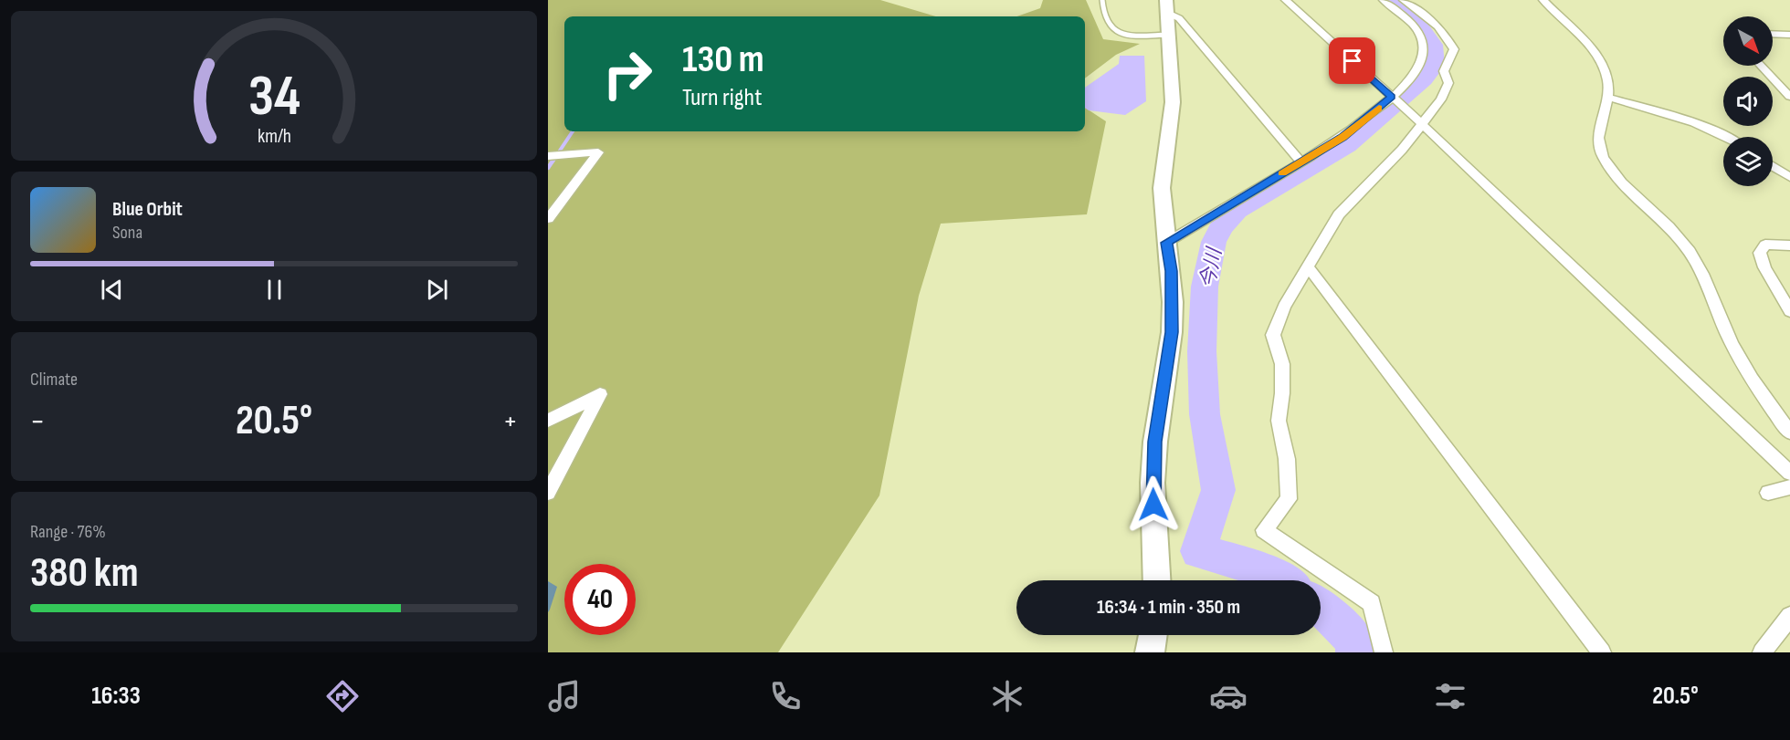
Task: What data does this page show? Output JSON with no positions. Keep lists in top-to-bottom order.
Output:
{
  "water": ["今川"],
  "north": "bottom right",
  "page": {
    "turn": ["130 m", "Turn right"],
    "song": ["Blue Orbit", "Sona"],
    "tile": [
      "Climate",
      ["Range · 76%", "380 km"]
    ],
    "heat": ["−", "20.5°", "+"],
    "limit": "40",
    "trip": "16:34 · 1 min · 350 m",
    "tabs": ["16:33", "20.5°"],
    "gauge": ["34", "km/h"]
  }
}
